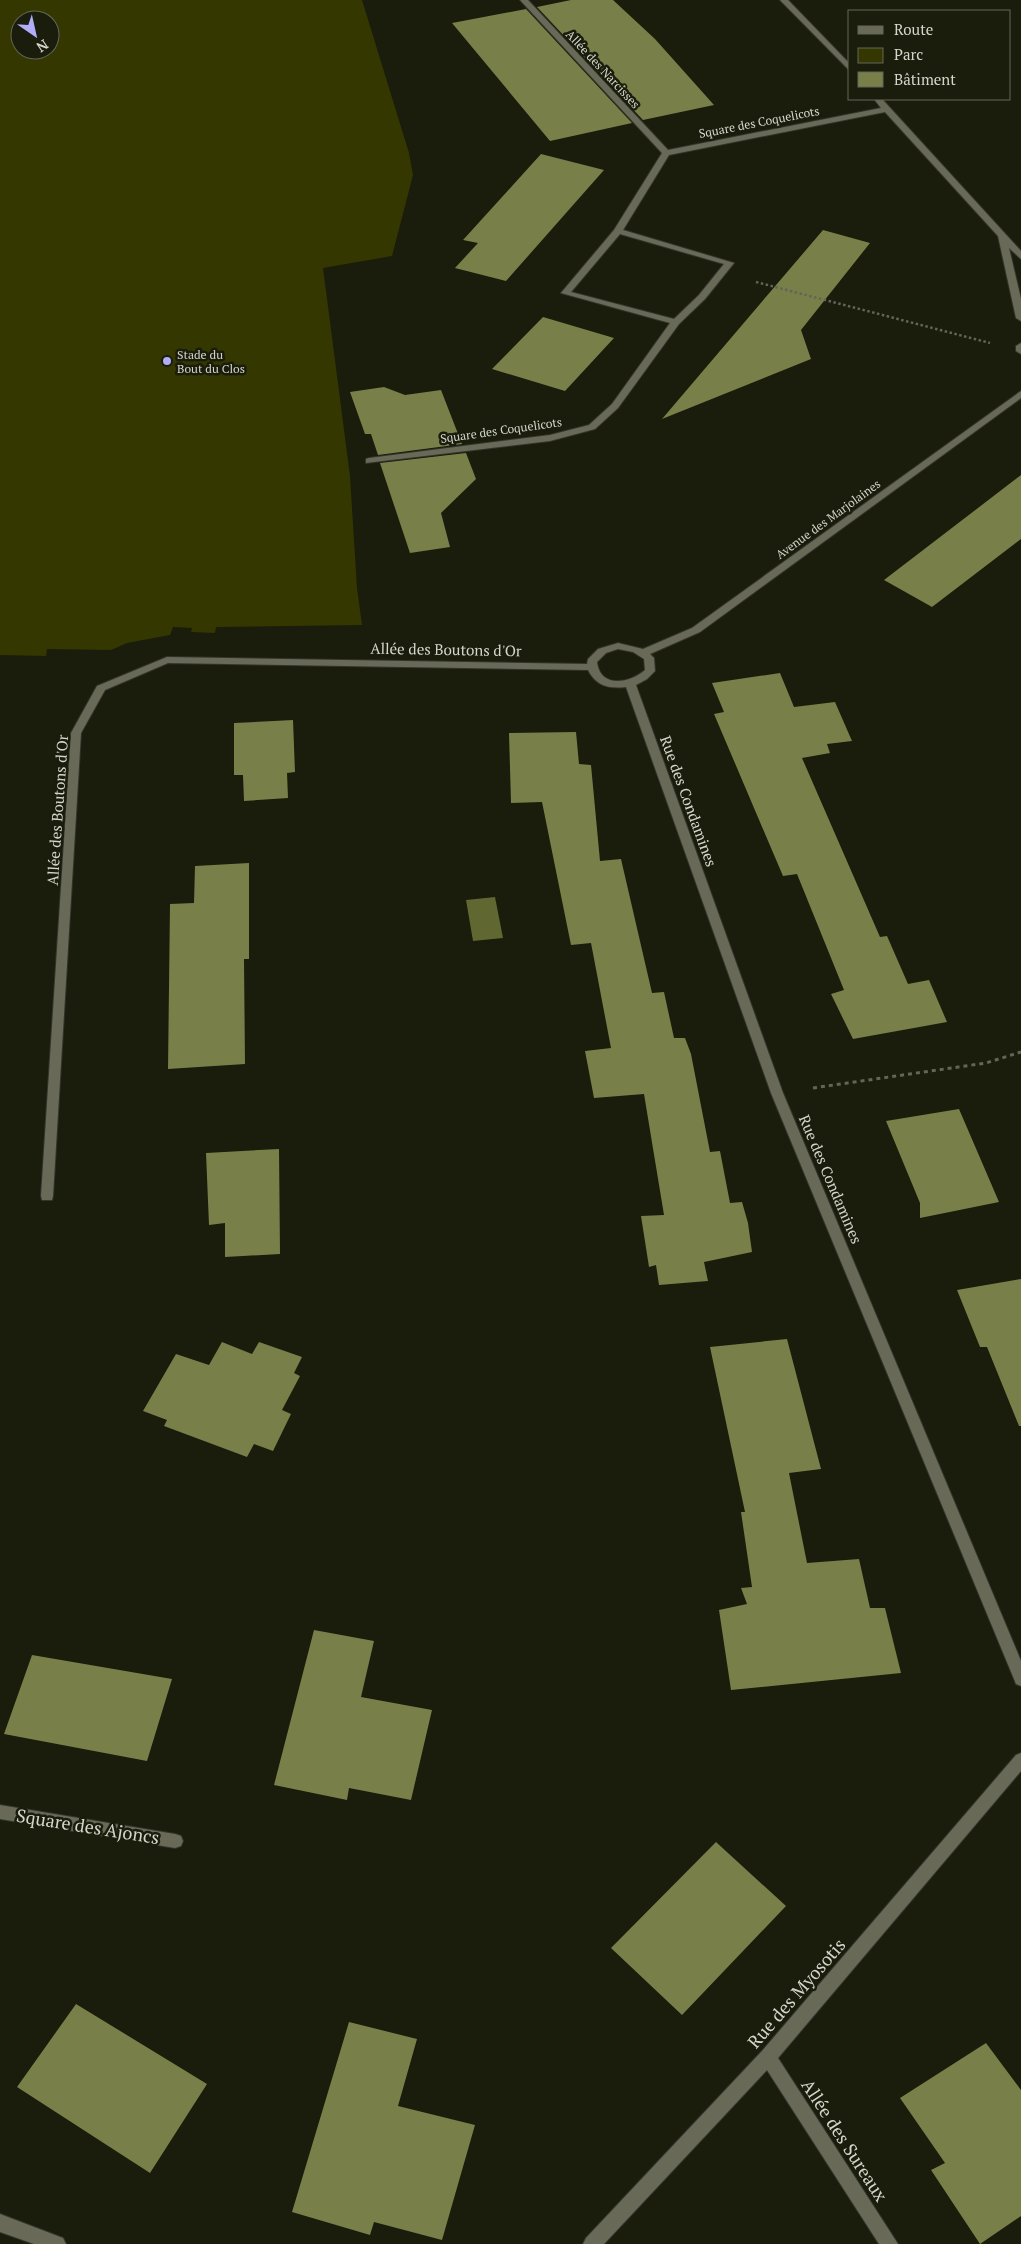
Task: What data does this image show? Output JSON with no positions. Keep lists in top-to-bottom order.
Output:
{
  "streets": {
    "street": [
      "Allée des Narcisses",
      "Square des Coquelicots",
      "Avenue des Marjolaines",
      "Allée des Boutons d'Or",
      "Rue des Condamines",
      "Square des Ajoncs",
      "Rue des Myosotis",
      "Allée des Sureaux"
    ]
  },
  "crossings": [
    ["Allée des Narcisses", "Square des Coquelicots"],
    ["Avenue des Marjolaines", "Allée des Boutons d'Or"],
    ["Avenue des Marjolaines", "Rue des Condamines"],
    ["Allée des Boutons d'Or", "Rue des Condamines"],
    ["Rue des Myosotis", "Allée des Sureaux"]
  ],
  "places": ["Stade du Bout du Clos"],
  "legend": ["Route", "Parc", "Bâtiment"],
  "north": "bottom right"
}
